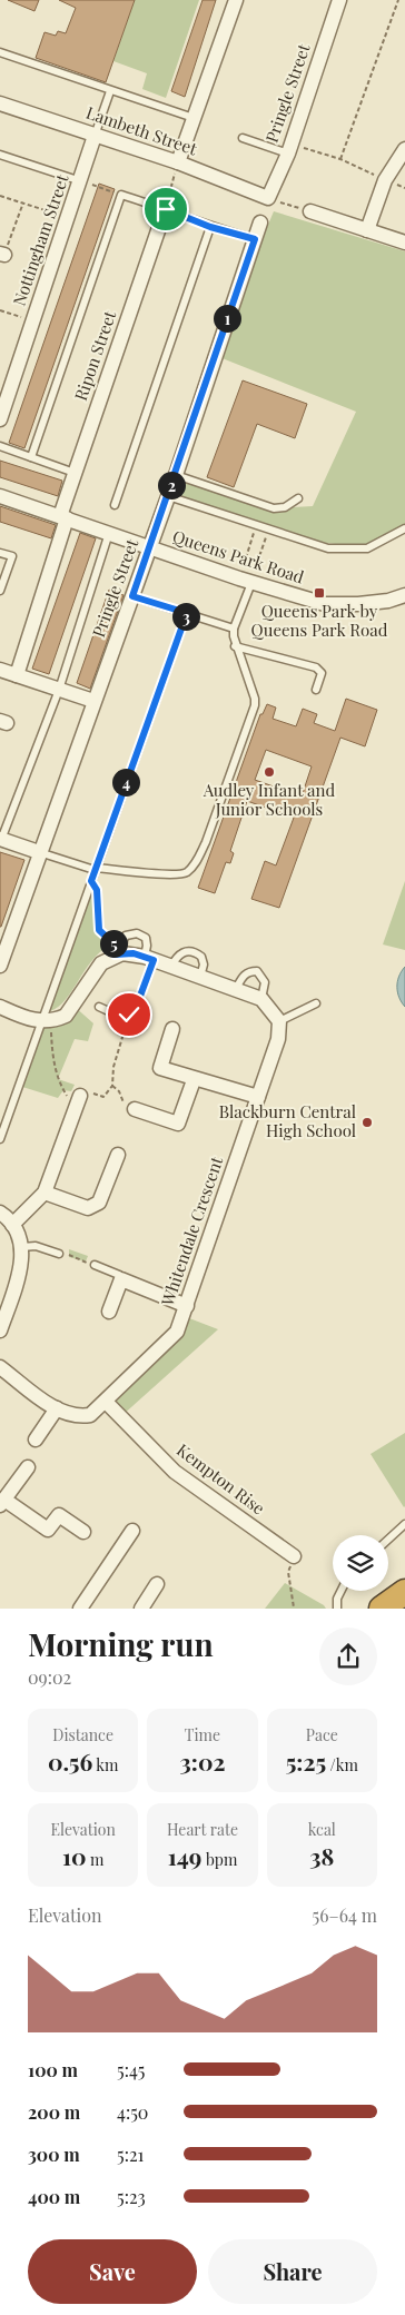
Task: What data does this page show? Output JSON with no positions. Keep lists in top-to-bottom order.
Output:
{
  "streets": {
    "street": [
      "Pringle Street",
      "Lambeth Street",
      "Nottingham Street",
      "Ripon Street",
      "Queens Park Road",
      "Whitendale Crescent",
      "Kempton Rise"
    ]
  },
  "crossings": [
    ["Pringle Street", "Lambeth Street"],
    ["Pringle Street", "Queens Park Road"],
    ["Lambeth Street", "Nottingham Street"],
    ["Ripon Street", "Queens Park Road"],
    ["Whitendale Crescent", "Kempton Rise"]
  ],
  "places": {
    "transit": ["Queens Park by Queens Park Road"],
    "other": ["Audley Infant and Junior Schools", "Blackburn Central High School"]
  },
  "page": {
    "pins": [
      "1",
      "2",
      "3",
      "4",
      "5"
    ],
    "heading": ["Morning run", "09:02"],
    "stats": [
      ["Distance", "0.56 km"],
      ["Time", "3:02"],
      ["Pace", "5:25 /km"],
      ["Elevation", "10 m"],
      ["Heart rate", "149 bpm"],
      ["kcal", "38"]
    ],
    "chart": ["Elevation", "56–64 m"],
    "list": [
      {
        "name": "100 m",
        "note": "5:45"
      },
      {
        "name": "200 m",
        "note": "4:50"
      },
      {
        "name": "300 m",
        "note": "5:21"
      },
      {
        "name": "400 m",
        "note": "5:23"
      }
    ],
    "buttons": ["Save", "Share"]
  }
}
